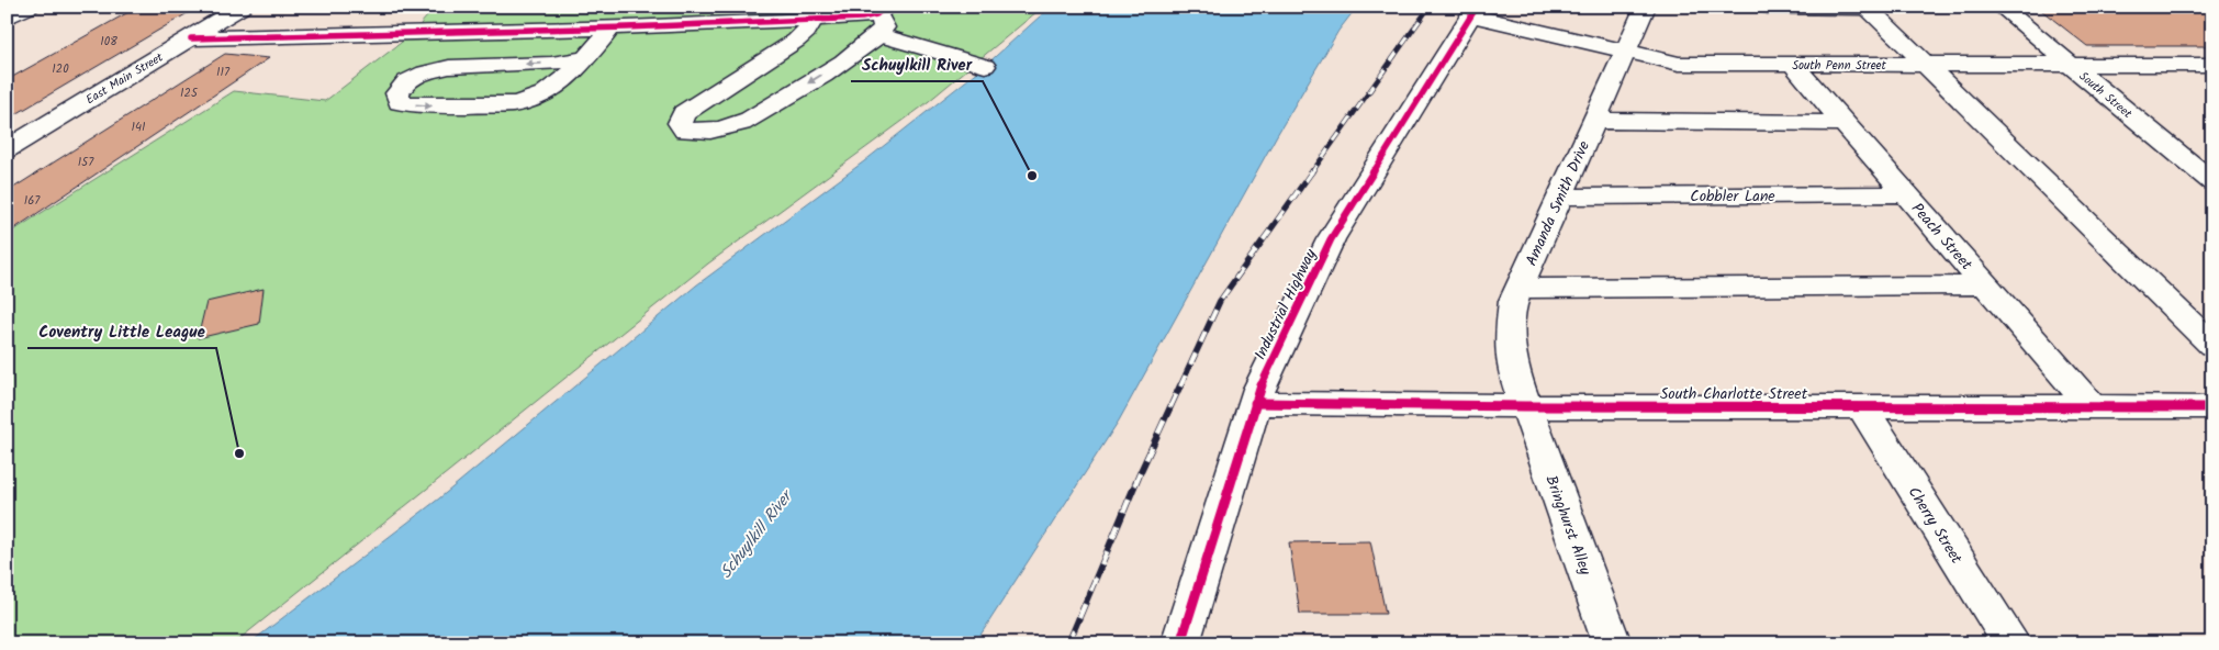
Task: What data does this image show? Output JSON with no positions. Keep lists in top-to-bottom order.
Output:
{
  "streets": {
    "street": [
      "South Penn Street",
      "East Main Street",
      "South Street",
      "Cobbler Lane",
      "Amanda Smith Drive",
      "Peach Street",
      "Industrial Highway",
      "South Charlotte Street",
      "Bringhurst Alley",
      "Cherry Street"
    ]
  },
  "crossings": [
    ["South Penn Street", "South Street"],
    ["South Penn Street", "Amanda Smith Drive"],
    ["South Penn Street", "Peach Street"],
    ["South Penn Street", "Industrial Highway"],
    ["Cobbler Lane", "Amanda Smith Drive"],
    ["Cobbler Lane", "Peach Street"],
    ["Amanda Smith Drive", "South Charlotte Street"],
    ["Amanda Smith Drive", "Bringhurst Alley"],
    ["Peach Street", "South Charlotte Street"],
    ["Industrial Highway", "South Charlotte Street"],
    ["South Charlotte Street", "Bringhurst Alley"],
    ["South Charlotte Street", "Cherry Street"]
  ],
  "water": ["Schuylkill River"],
  "places": ["Schuylkill River", "Coventry Little League"],
  "house_numbers": [
    "108",
    "120",
    "117",
    "125",
    "141",
    "157",
    "167"
  ]
}
